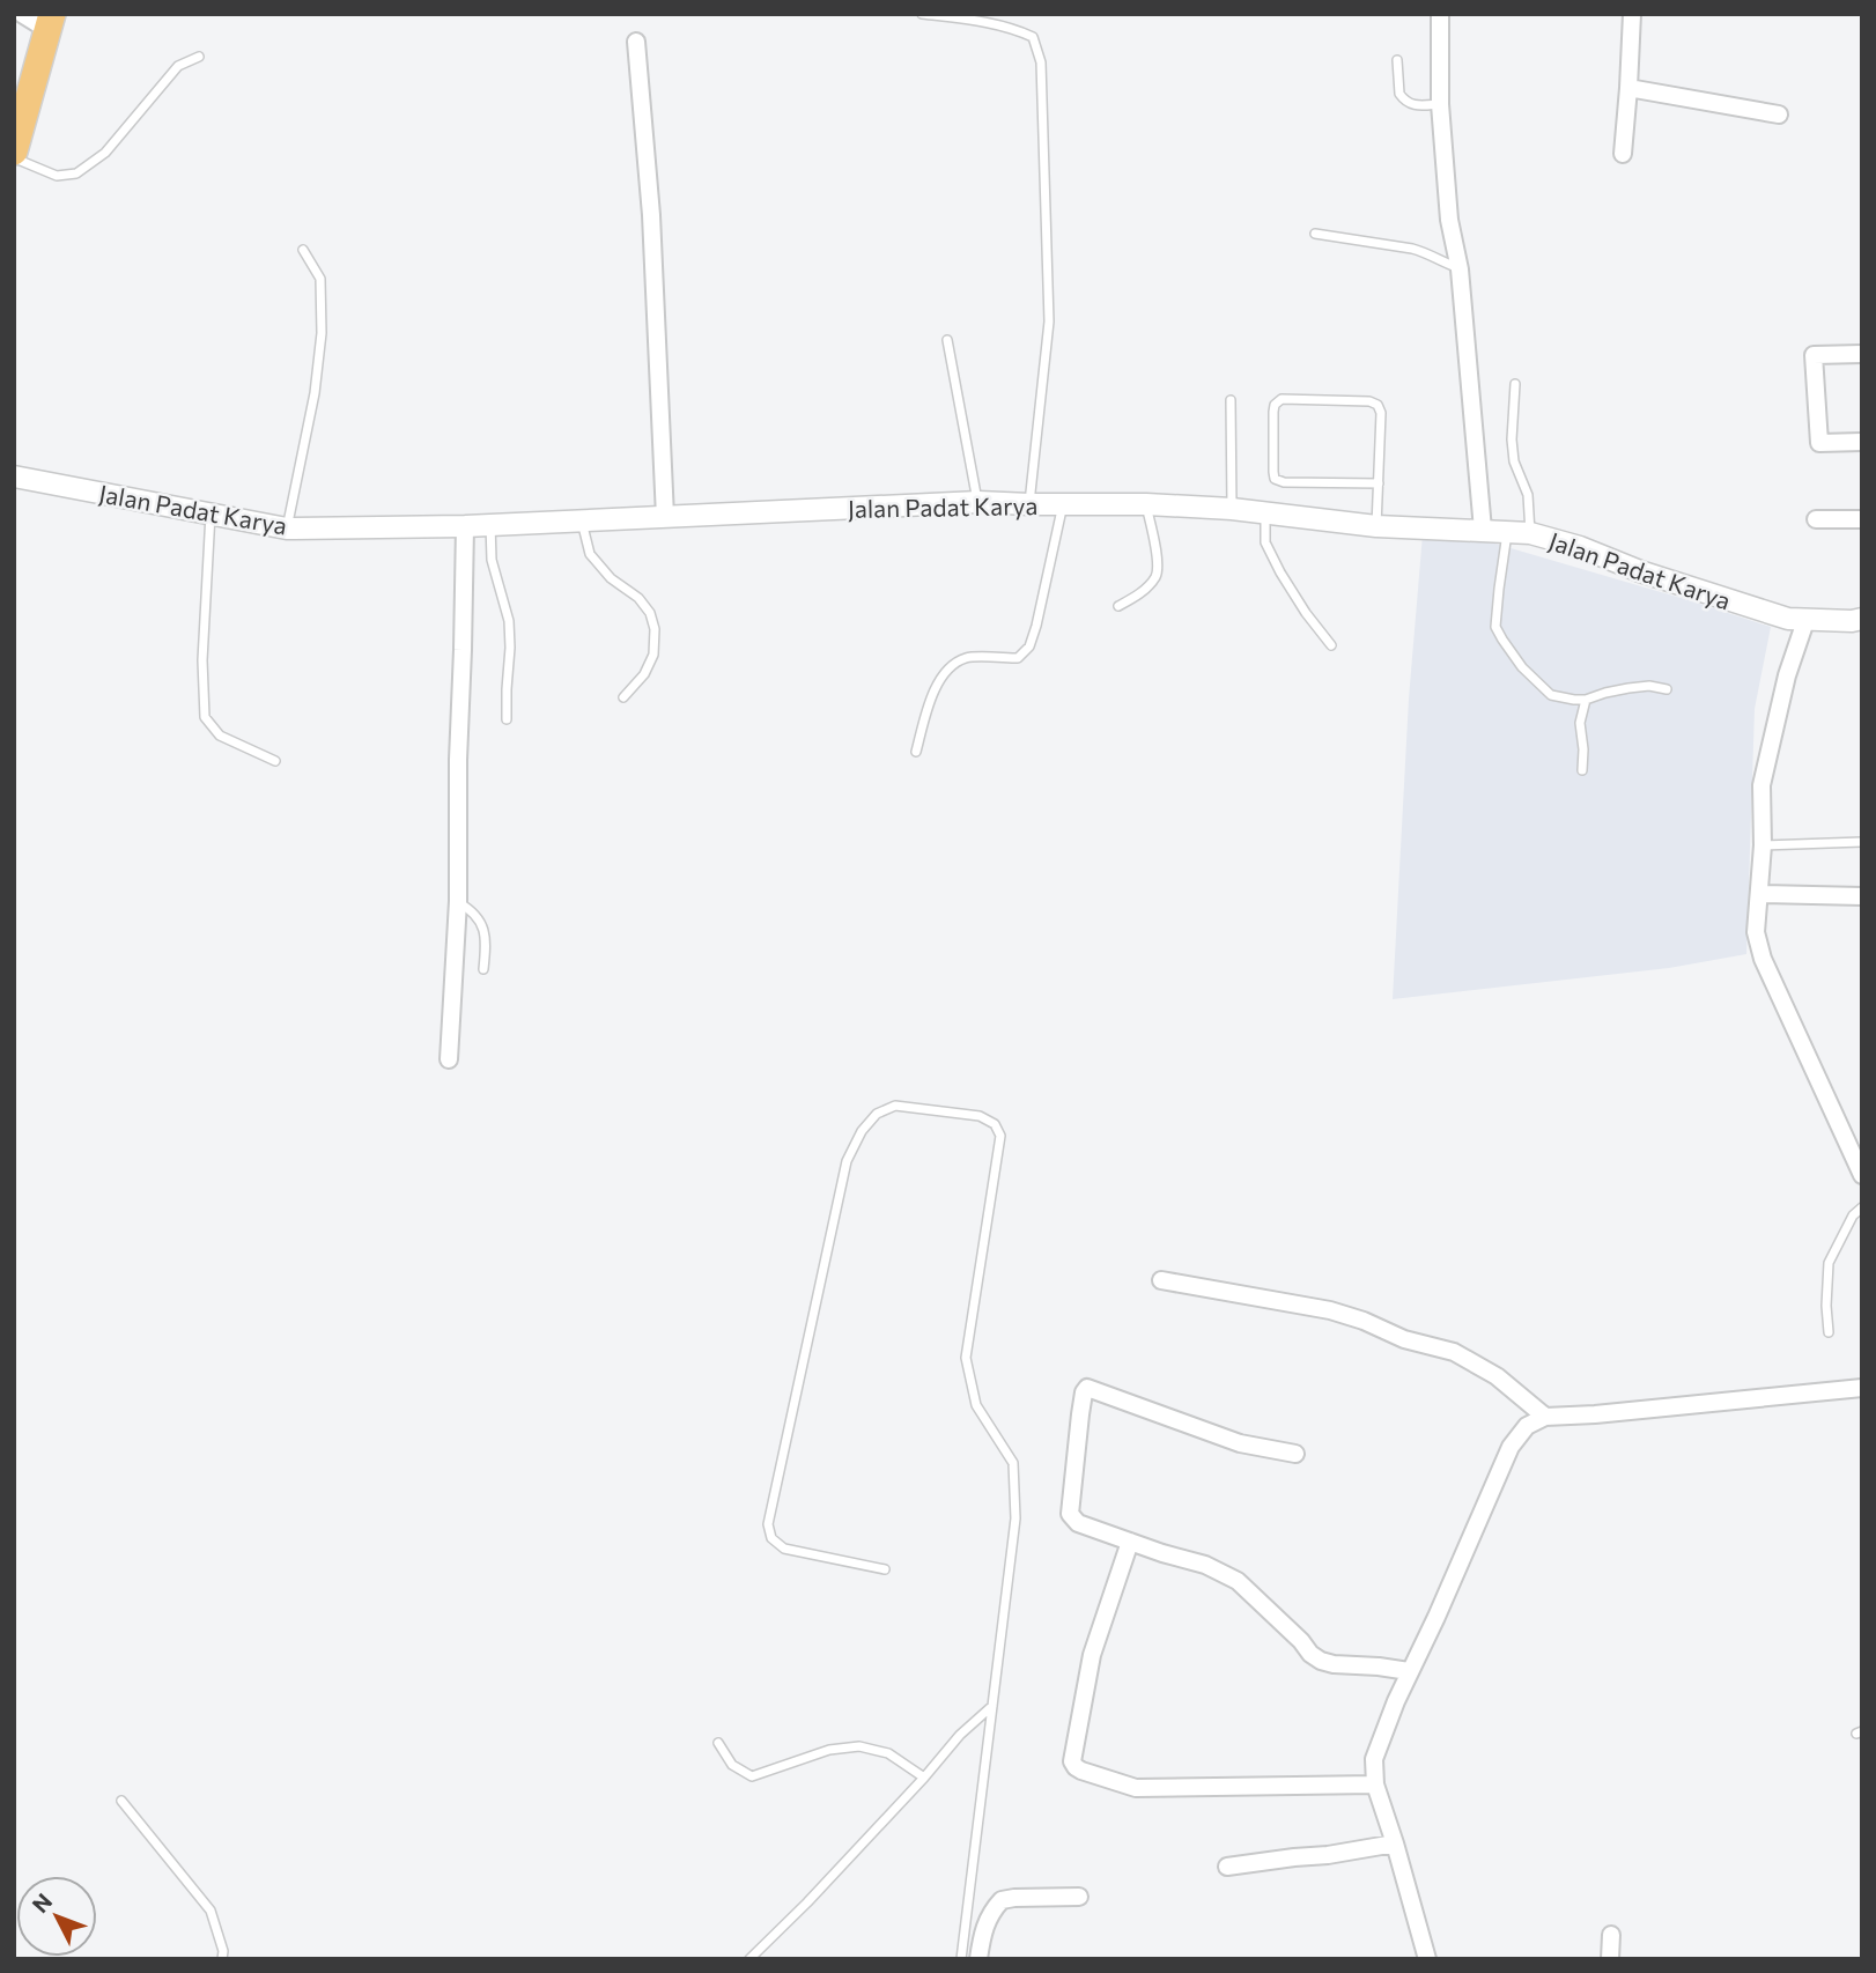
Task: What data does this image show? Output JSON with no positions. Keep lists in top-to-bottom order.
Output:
{
  "streets": {
    "street": ["Jalan Padat Karya"]
  },
  "north": "top left"
}
